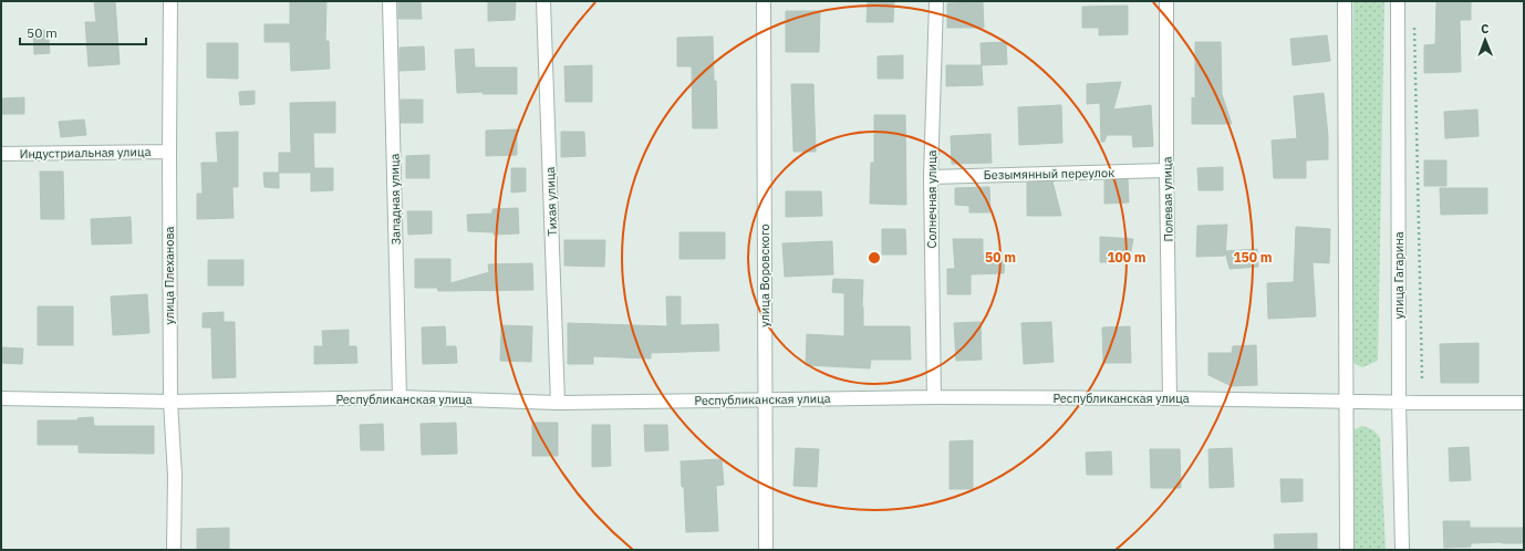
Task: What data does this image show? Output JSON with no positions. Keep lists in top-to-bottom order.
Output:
{
  "streets": {
    "street": [
      "Индустриальная улица",
      "Безымянный переулок",
      "Западная улица",
      "Солнечная улица",
      "Полевая улица",
      "Тихая улица",
      "улица Плеханова",
      "улица Воровского",
      "улица Гагарина",
      "Республиканская улица"
    ]
  },
  "crossings": [
    ["Индустриальная улица", "улица Плеханова"],
    ["Безымянный переулок", "Солнечная улица"],
    ["Безымянный переулок", "Полевая улица"],
    ["Западная улица", "Республиканская улица"],
    ["Солнечная улица", "Республиканская улица"],
    ["Полевая улица", "Республиканская улица"],
    ["Тихая улица", "Республиканская улица"],
    ["улица Плеханова", "Республиканская улица"],
    ["улица Воровского", "Республиканская улица"],
    ["улица Гагарина", "Республиканская улица"]
  ],
  "scale_bar": "50 m",
  "north": "top",
  "rings": ["50 m", "100 m", "150 m"]
}
